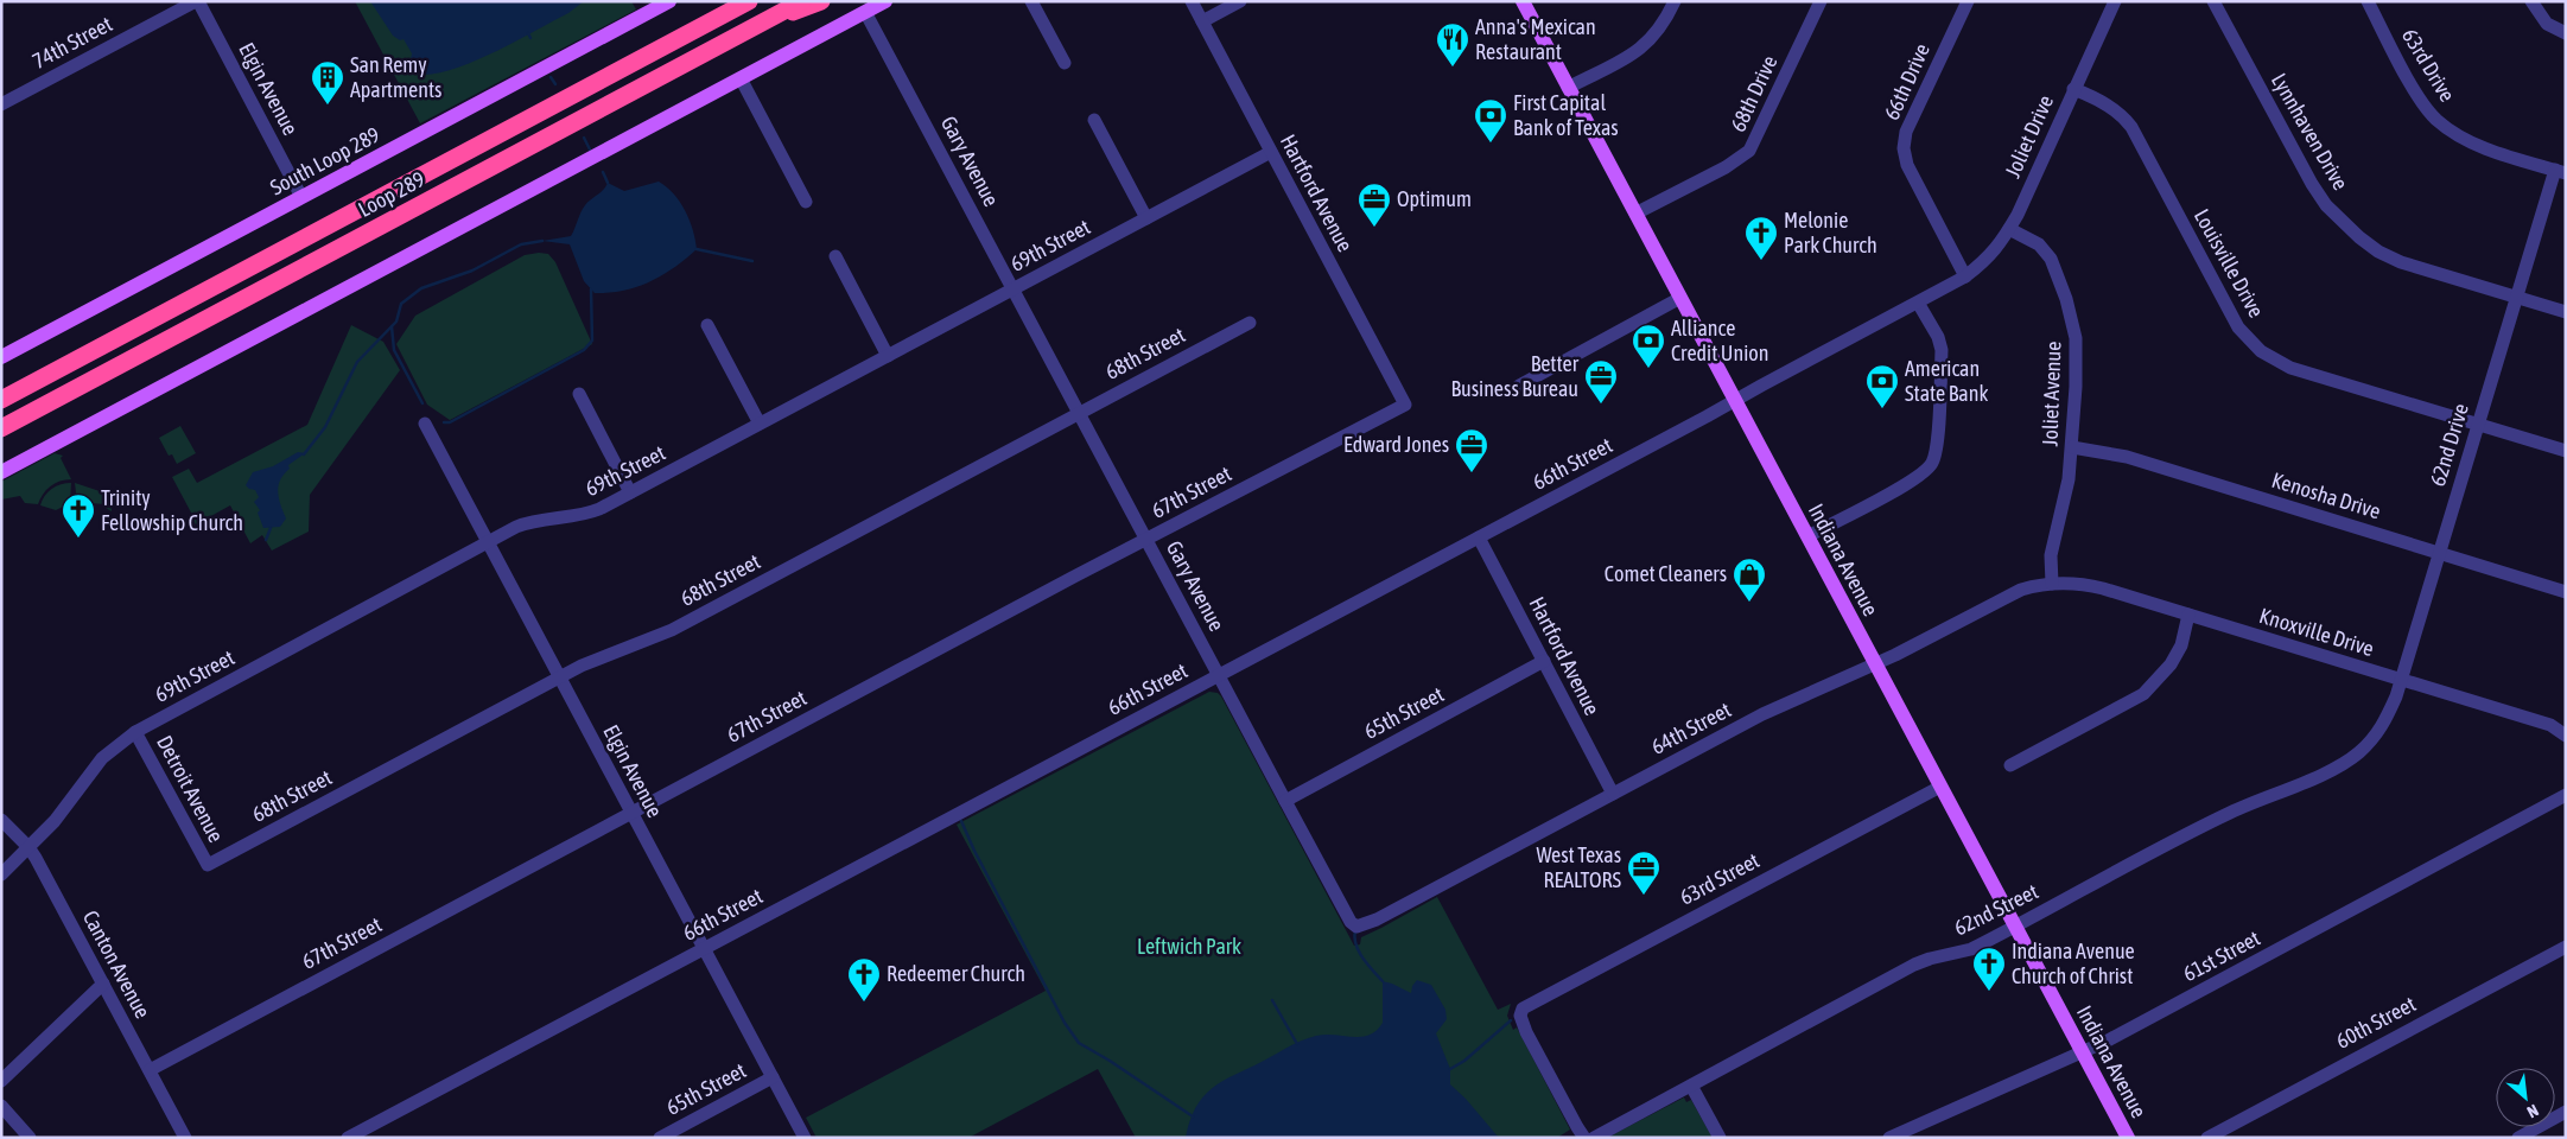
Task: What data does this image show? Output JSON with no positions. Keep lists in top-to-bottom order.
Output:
{
  "streets": {
    "highway": ["Loop 289"],
    "main road": ["South Loop 289", "Indiana Avenue"],
    "street": [
      "74th Street",
      "63rd Drive",
      "66th Drive",
      "Elgin Avenue",
      "68th Drive",
      "Lynnhaven Drive",
      "Joliet Drive",
      "Gary Avenue",
      "Hartford Avenue",
      "69th Street",
      "Louisville Drive",
      "68th Street",
      "Joliet Avenue",
      "62nd Drive",
      "66th Street",
      "67th Street",
      "Kenosha Drive",
      "Knoxville Drive",
      "65th Street",
      "64th Street",
      "Detroit Avenue",
      "63rd Street",
      "62nd Street",
      "61st Street",
      "Canton Avenue",
      "60th Street"
    ]
  },
  "crossings": [
    ["74th Street", "Elgin Avenue"],
    ["63rd Drive", "62nd Drive"],
    ["66th Drive", "Joliet Drive"],
    ["66th Drive", "66th Street"],
    ["Elgin Avenue", "South Loop 289"],
    ["Elgin Avenue", "69th Street"],
    ["Elgin Avenue", "68th Street"],
    ["Elgin Avenue", "66th Street"],
    ["Elgin Avenue", "67th Street"],
    ["Elgin Avenue", "65th Street"],
    ["68th Drive", "Indiana Avenue"],
    ["Lynnhaven Drive", "62nd Drive"],
    ["Joliet Drive", "Louisville Drive"],
    ["Joliet Drive", "Joliet Avenue"],
    ["Joliet Drive", "66th Street"],
    ["Gary Avenue", "69th Street"],
    ["Gary Avenue", "68th Street"],
    ["Gary Avenue", "66th Street"],
    ["Gary Avenue", "67th Street"],
    ["Gary Avenue", "65th Street"],
    ["Gary Avenue", "64th Street"],
    ["Hartford Avenue", "69th Street"],
    ["Hartford Avenue", "66th Street"],
    ["Hartford Avenue", "67th Street"],
    ["Hartford Avenue", "65th Street"],
    ["Hartford Avenue", "64th Street"],
    ["69th Street", "Detroit Avenue"],
    ["69th Street", "Canton Avenue"],
    ["Louisville Drive", "62nd Drive"],
    ["68th Street", "Detroit Avenue"],
    ["Joliet Avenue", "Kenosha Drive"],
    ["Joliet Avenue", "Knoxville Drive"],
    ["Joliet Avenue", "64th Street"],
    ["62nd Drive", "Kenosha Drive"],
    ["62nd Drive", "Knoxville Drive"],
    ["62nd Drive", "62nd Street"],
    ["66th Street", "Indiana Avenue"],
    ["67th Street", "Canton Avenue"],
    ["Indiana Avenue", "64th Street"],
    ["Indiana Avenue", "63rd Street"],
    ["Indiana Avenue", "62nd Street"],
    ["Indiana Avenue", "61st Street"],
    ["Knoxville Drive", "64th Street"]
  ],
  "parks": ["Leftwich Park"],
  "places": {
    "restaurant": ["Anna's Mexican Restaurant"],
    "building": ["San Remy Apartments"],
    "bank": ["First Capital Bank of Texas", "Alliance Credit Union", "American State Bank"],
    "office": [
      "Optimum",
      "Better Business Bureau",
      "Edward Jones",
      "West Texas REALTORS"
    ],
    "church": [
      "Melonie Park Church",
      "Trinity Fellowship Church",
      "Indiana Avenue Church of Christ",
      "Redeemer Church"
    ],
    "shop": ["Comet Cleaners"]
  },
  "north": "bottom right"
}
